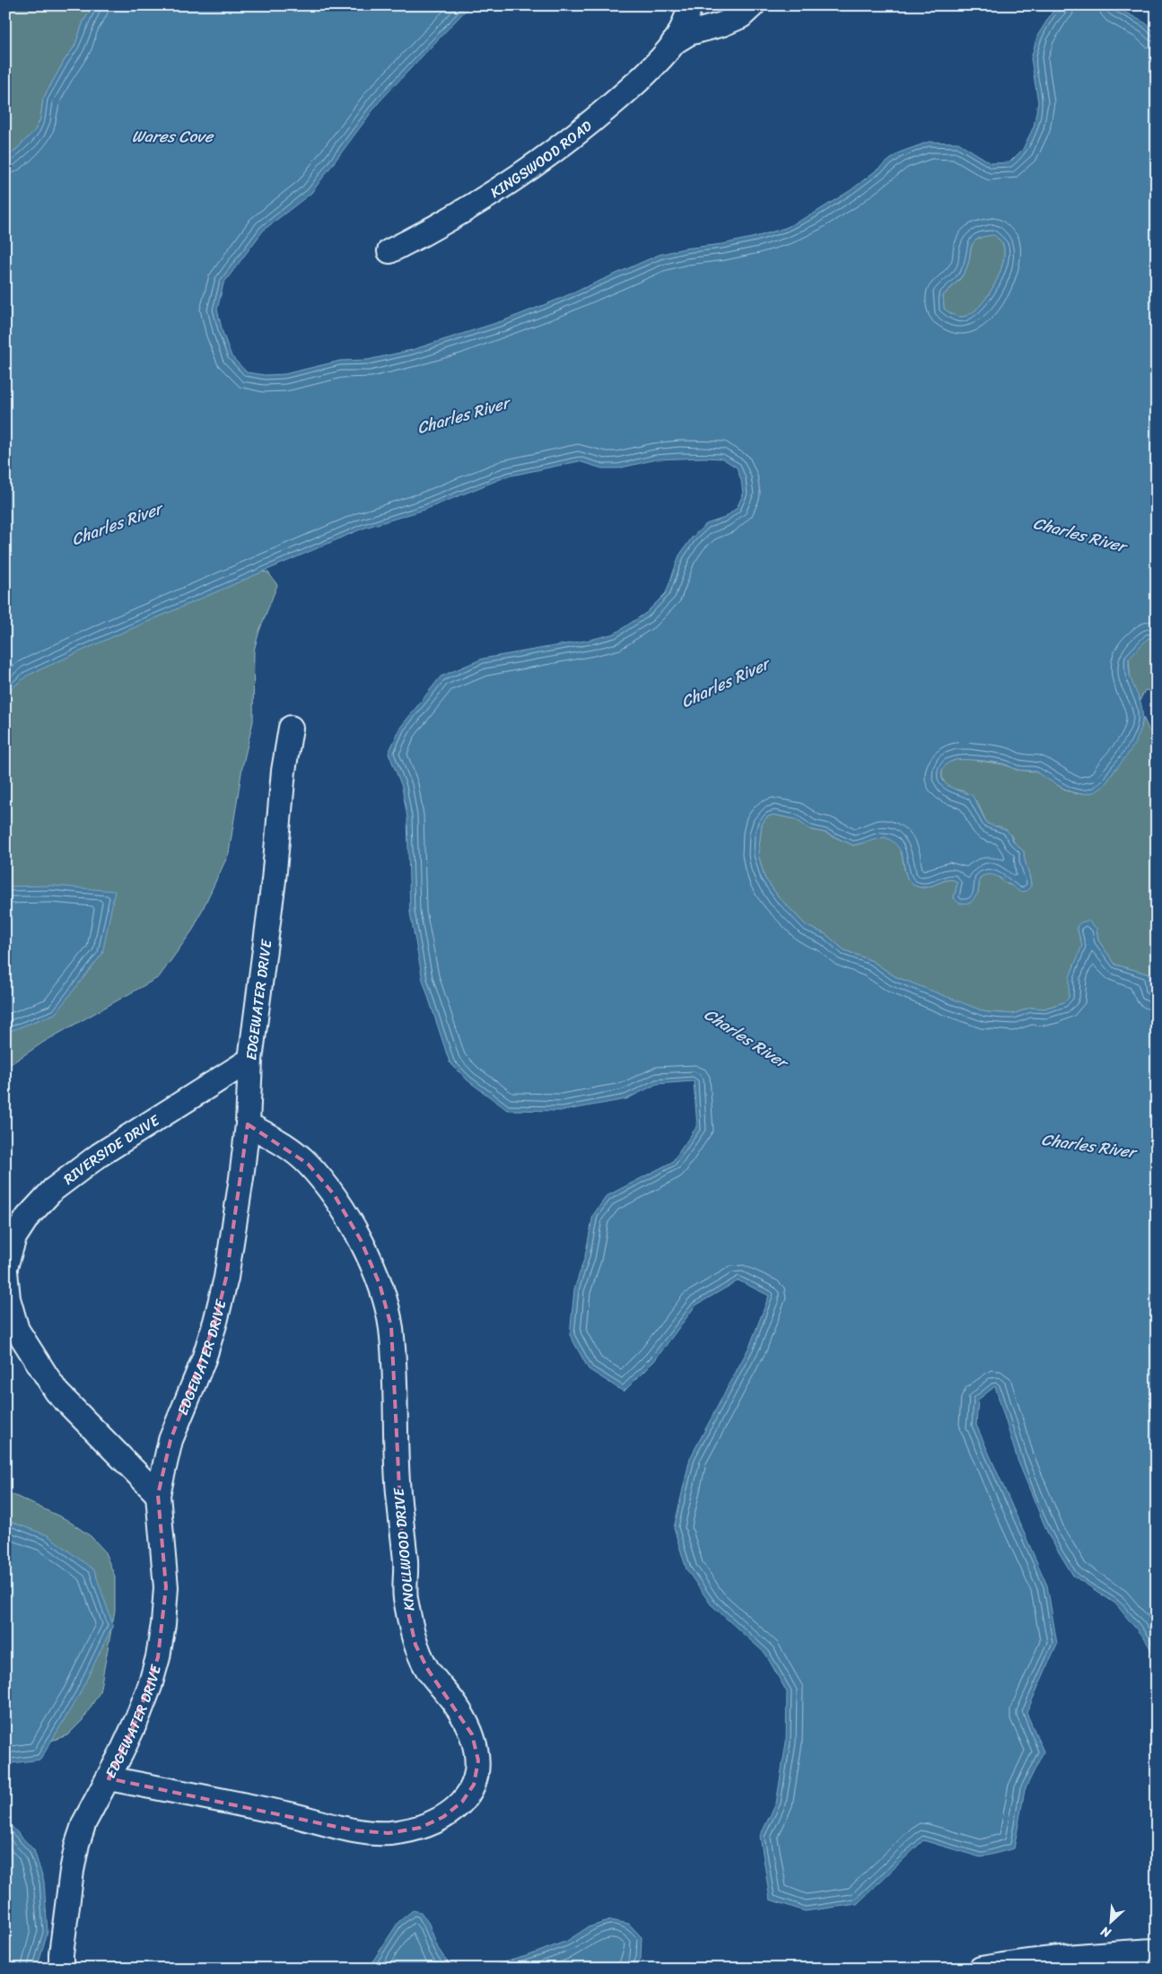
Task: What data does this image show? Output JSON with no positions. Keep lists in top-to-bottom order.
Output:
{
  "streets": {
    "street": [
      "KINGSWOOD ROAD",
      "EDGEWATER DRIVE",
      "RIVERSIDE DRIVE",
      "KNOLLWOOD DRIVE"
    ]
  },
  "crossings": [
    ["EDGEWATER DRIVE", "RIVERSIDE DRIVE"],
    ["EDGEWATER DRIVE", "KNOLLWOOD DRIVE"]
  ],
  "water": ["Wares Cove", "Charles River"],
  "north": "bottom left"
}
